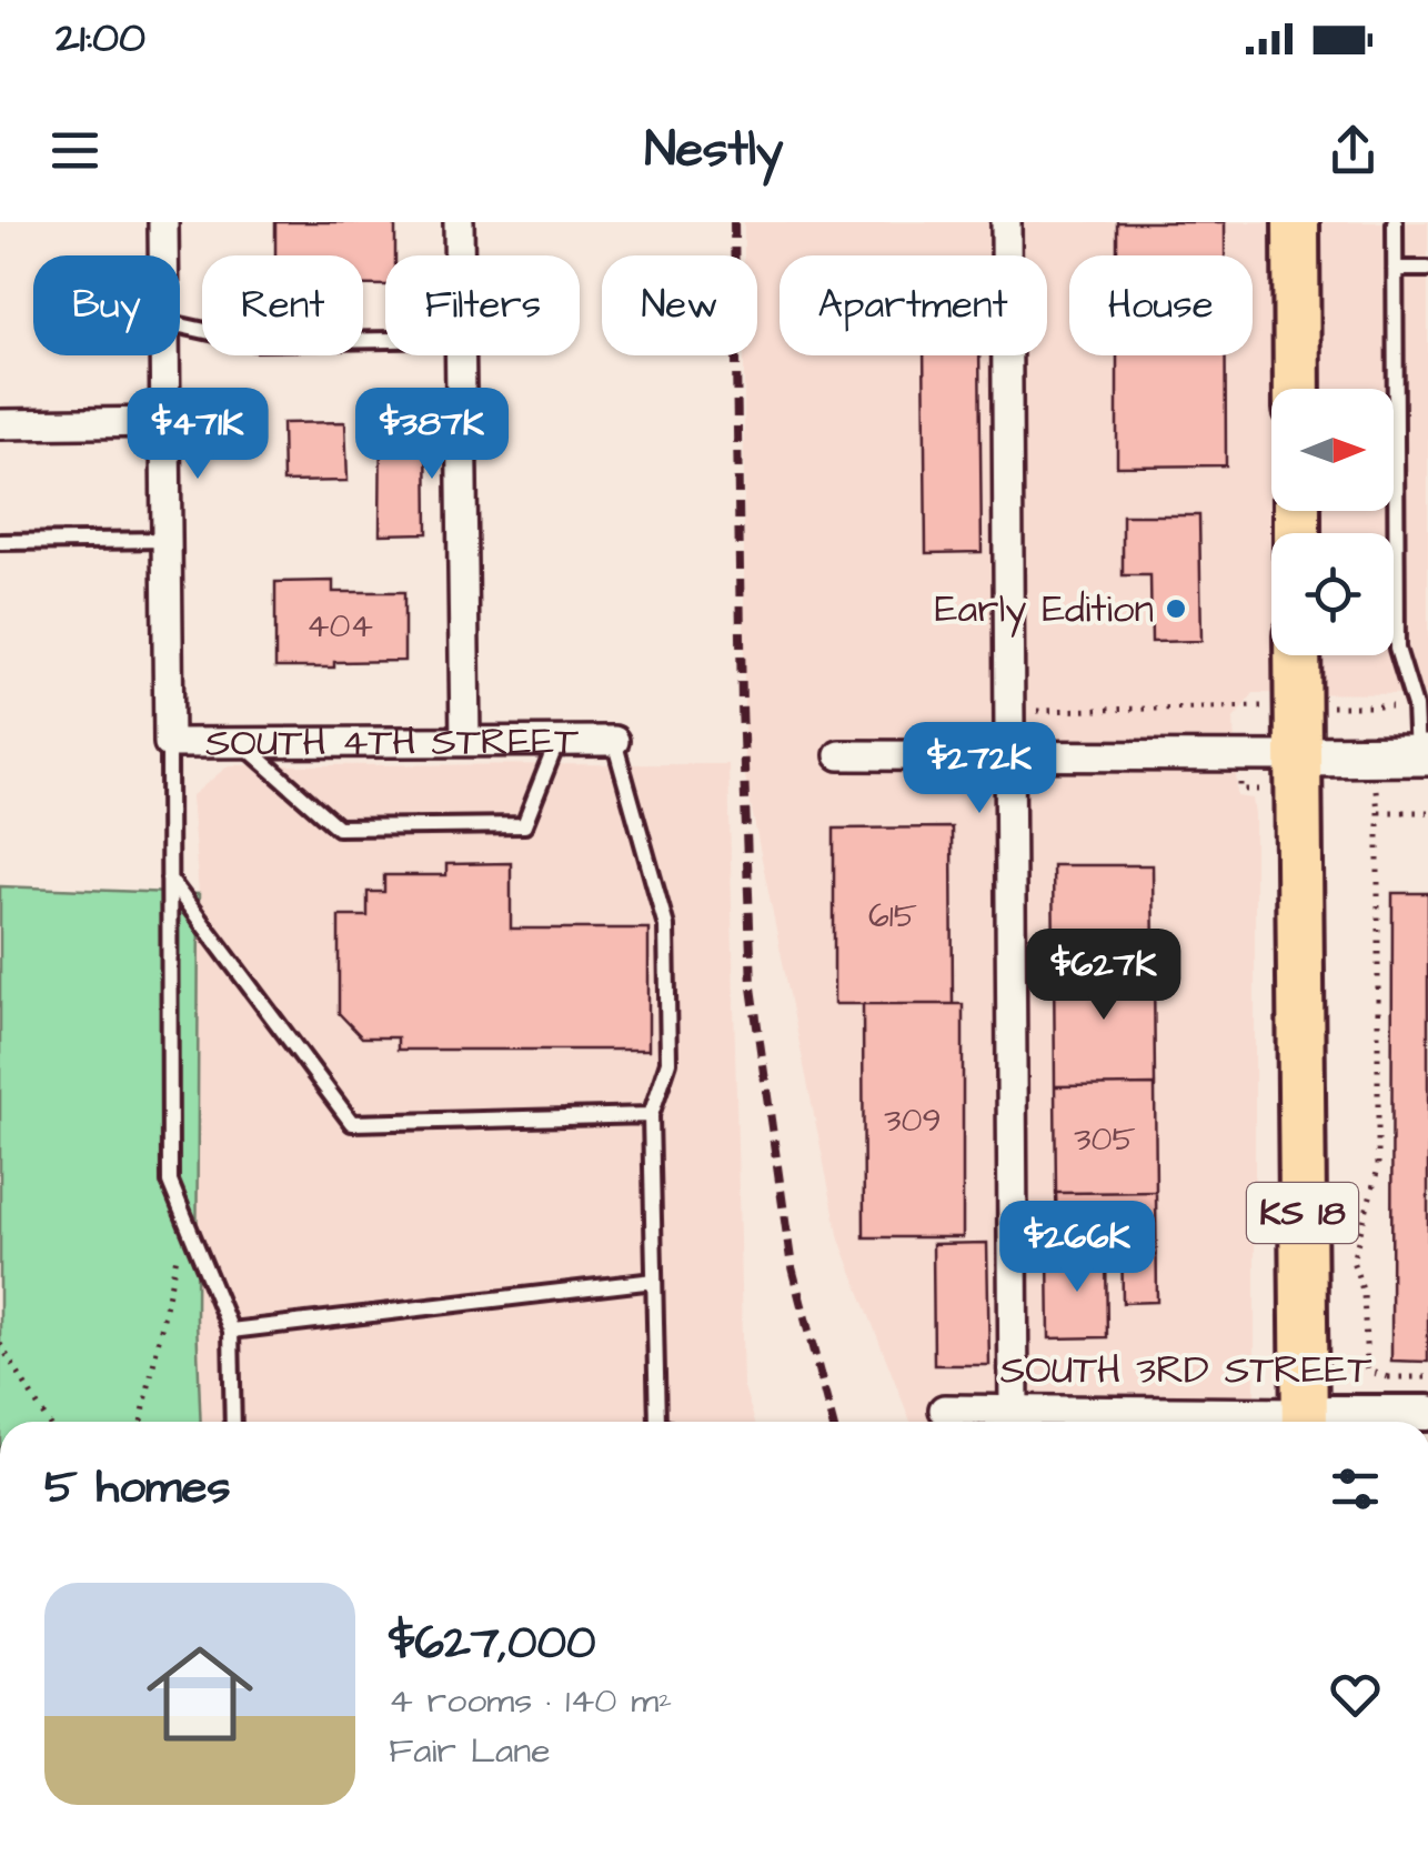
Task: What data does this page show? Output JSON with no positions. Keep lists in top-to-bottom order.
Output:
{
  "streets": {
    "highway": ["KS 18"],
    "street": ["SOUTH 4TH STREET", "SOUTH 3RD STREET"]
  },
  "places": ["Early Edition"],
  "house_numbers": [
    "404",
    "615",
    "309",
    "305"
  ],
  "north": "right",
  "page": {
    "status": "21:00",
    "header": "Nestly",
    "chip": [
      "Buy",
      "Rent",
      "Filters",
      "New",
      "Apartment",
      "House"
    ],
    "price": [
      "$471K",
      "$387K",
      "$272K",
      "$627K",
      "$266K"
    ],
    "heading": "5 homes",
    "list": [
      {
        "name": "$627,000",
        "note": "4 rooms · 140 m² · Fair Lane"
      }
    ]
  }
}
